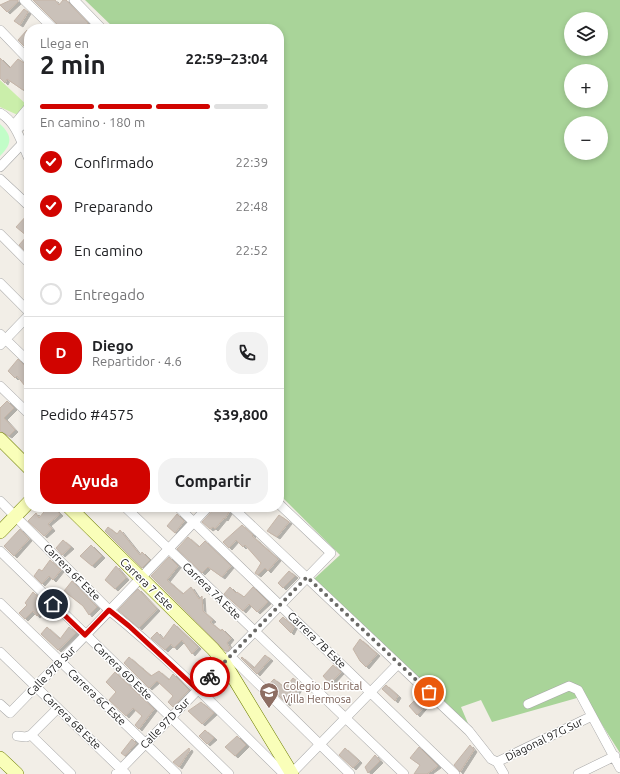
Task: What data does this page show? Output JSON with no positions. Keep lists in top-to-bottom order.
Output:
{
  "streets": {
    "street": [
      "Carrera 6F Este",
      "Carrera 7 Este",
      "Carrera 7A Este",
      "Carrera 7B Este",
      "Calle 97B Sur",
      "Carrera 6D Este",
      "Carrera 6C Este",
      "Carrera 6B Este",
      "Calle 97D Sur",
      "Diagonal 97G Sur"
    ]
  },
  "crossings": [
    ["Carrera 6F Este", "Calle 97B Sur"],
    ["Carrera 6F Este", "Calle 97D Sur"],
    ["Carrera 7 Este", "Calle 97B Sur"],
    ["Carrera 7 Este", "Calle 97D Sur"],
    ["Carrera 7A Este", "Calle 97B Sur"],
    ["Carrera 7A Este", "Calle 97D Sur"],
    ["Carrera 7B Este", "Calle 97B Sur"],
    ["Carrera 7B Este", "Calle 97D Sur"],
    ["Calle 97B Sur", "Carrera 6D Este"],
    ["Calle 97B Sur", "Carrera 6C Este"],
    ["Calle 97B Sur", "Carrera 6B Este"],
    ["Carrera 6D Este", "Calle 97D Sur"],
    ["Carrera 6C Este", "Calle 97D Sur"],
    ["Carrera 6B Este", "Calle 97D Sur"]
  ],
  "places": {
    "school or university": ["Colegio Distrital Villa Hermosa"]
  },
  "page": {
    "map_buttons": ["+", "−"],
    "heading": ["2 min", "Llega en", "22:59–23:04"],
    "panel": [
      "Diego",
      "Repartidor · 4.6",
      "Pedido #4575",
      "$39,800"
    ],
    "bar": "En camino · 180 m",
    "list": [
      ["Confirmado", "22:39"],
      ["Preparando", "22:48"],
      ["En camino", "22:52"],
      "Entregado"
    ],
    "round": "D",
    "buttons": ["Ayuda", "Compartir"]
  }
}
